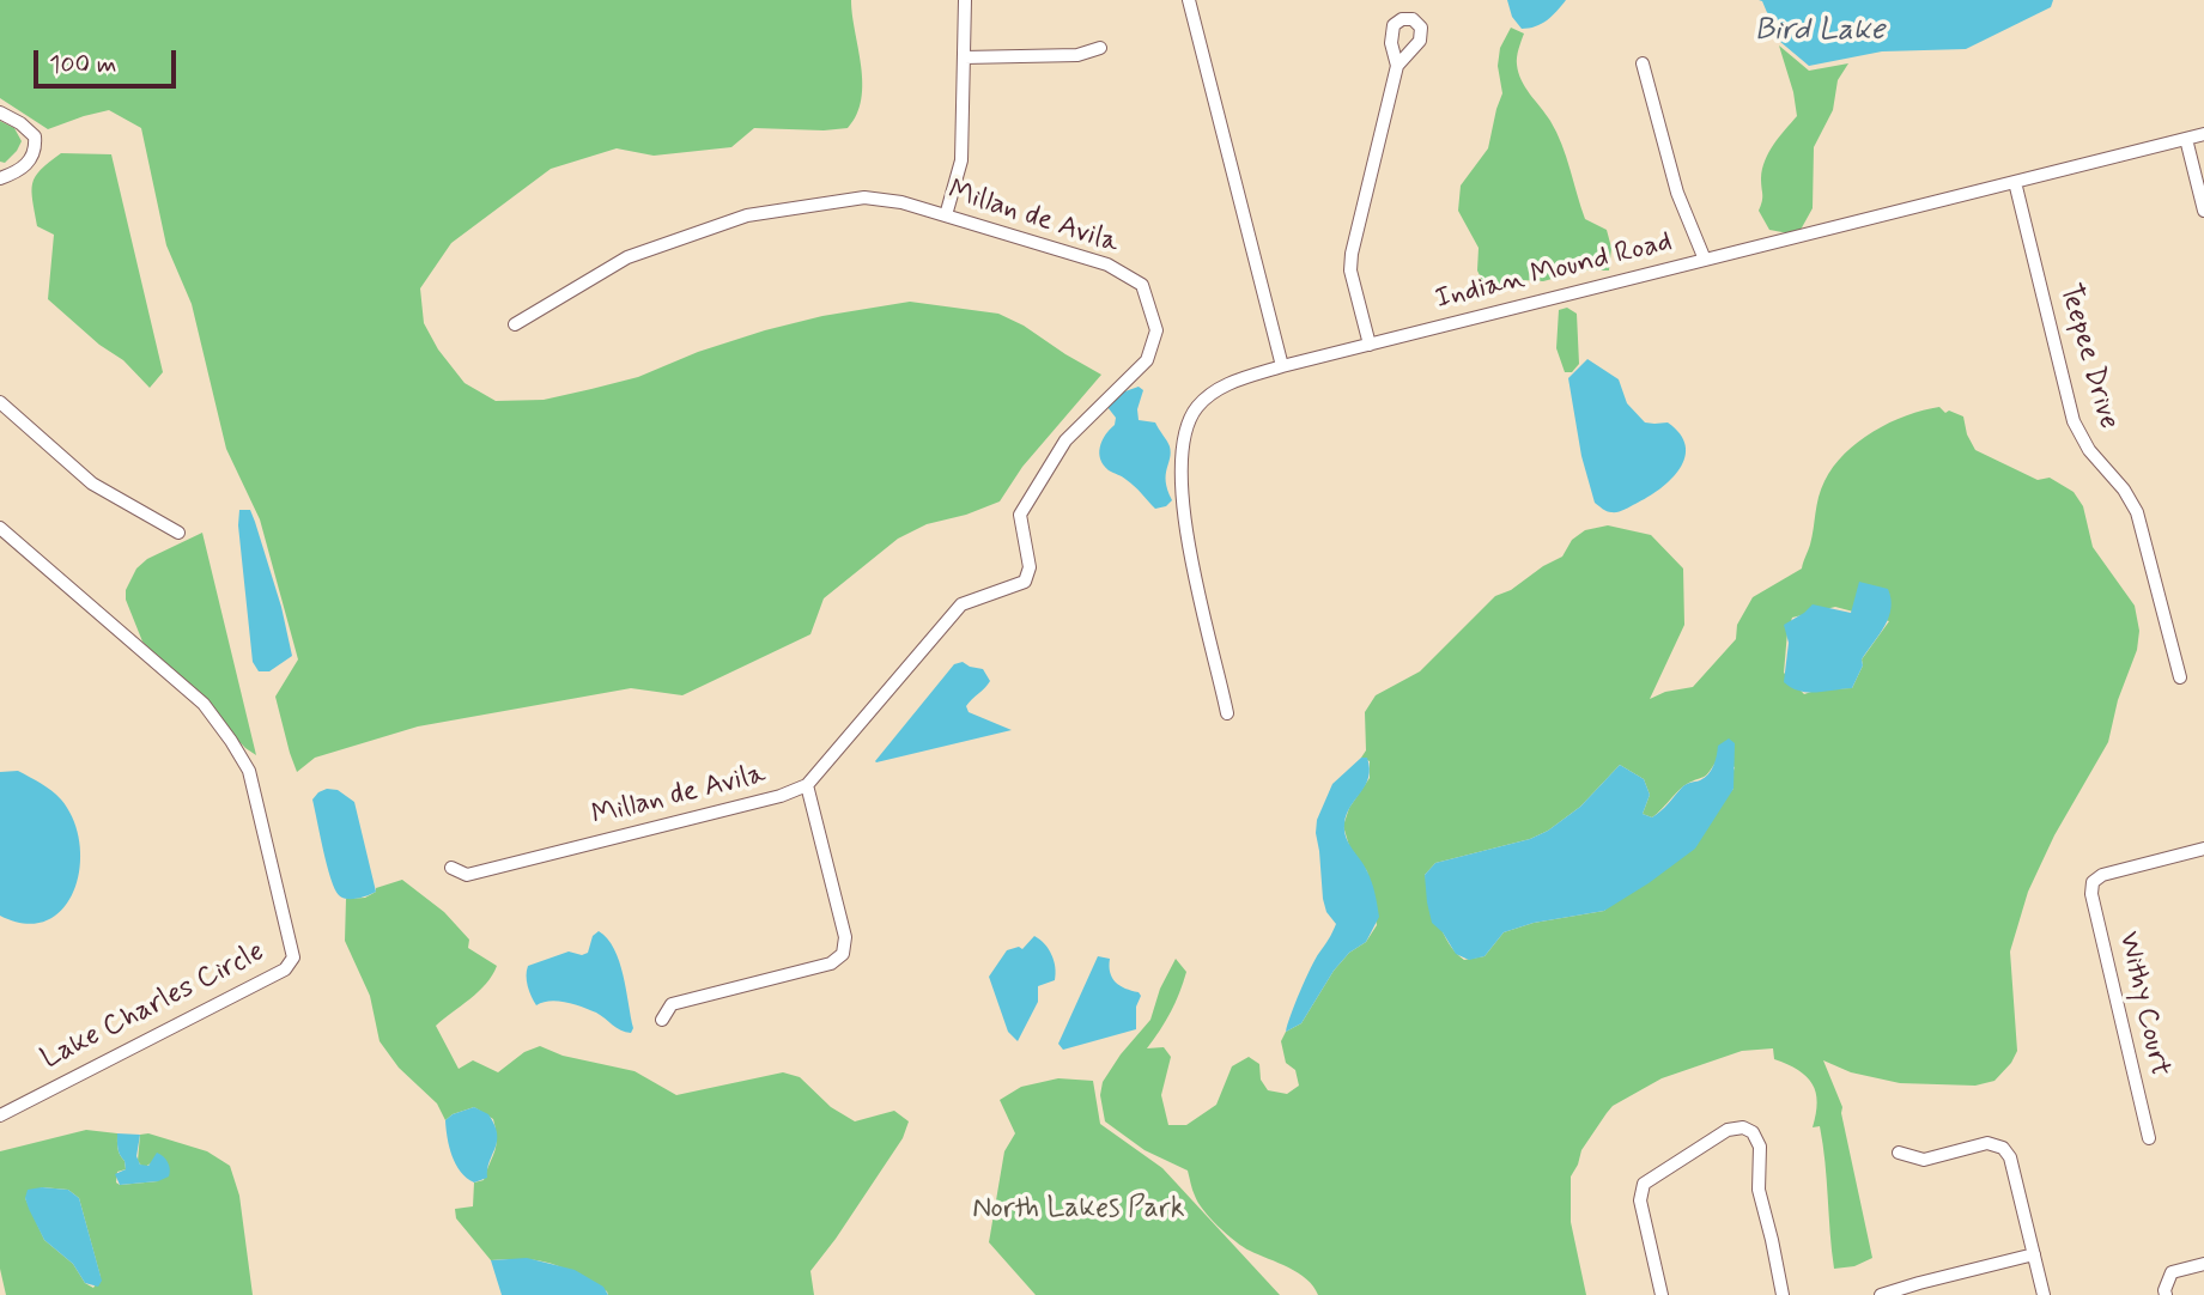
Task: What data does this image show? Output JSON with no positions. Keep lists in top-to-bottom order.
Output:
{
  "streets": {
    "street": [
      "Millan de Avila",
      "Indian Mound Road",
      "Teepee Drive",
      "Withy Court",
      "Lake Charles Circle"
    ]
  },
  "crossings": [
    ["Indian Mound Road", "Teepee Drive"]
  ],
  "water": ["Bird Lake"],
  "parks": ["North Lakes Park"],
  "scale_bar": "100 m"
}
